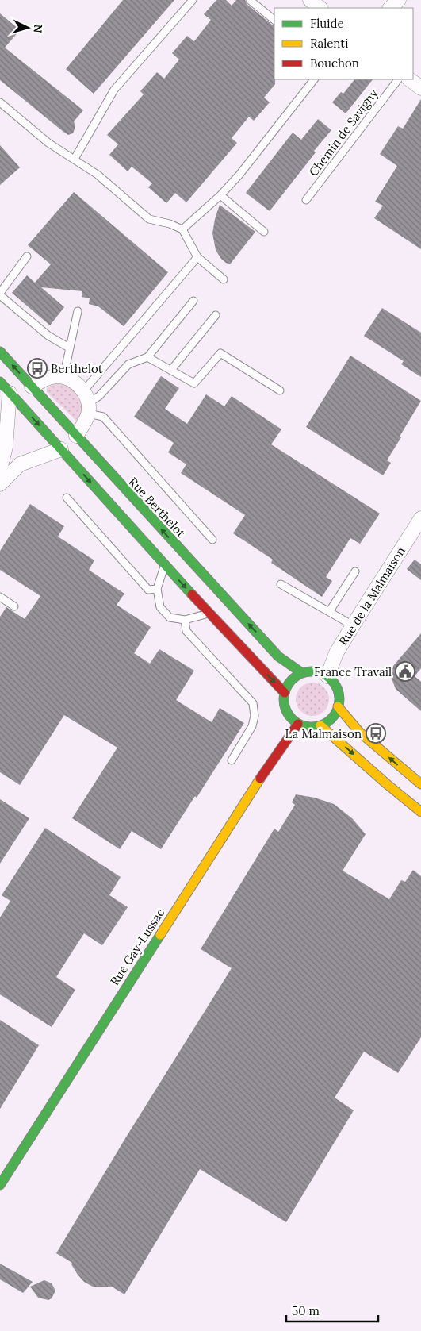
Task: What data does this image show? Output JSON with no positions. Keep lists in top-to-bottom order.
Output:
{
  "streets": {
    "main road": ["Rue Berthelot", "Rue Gay-Lussac"],
    "street": ["Rue de la Malmaison"],
    "lane": ["Chemin de Savigny"]
  },
  "crossings": [
    ["Rue Berthelot", "Rue de la Malmaison"],
    ["Rue Berthelot", "Rue Gay-Lussac"],
    ["Rue de la Malmaison", "Rue Gay-Lussac"]
  ],
  "places": {
    "bus stop": ["Berthelot", "La Malmaison"],
    "public building": ["France Travail"]
  },
  "legend": ["Fluide", "Ralenti", "Bouchon"],
  "scale_bar": "50 m",
  "north": "right"
}
